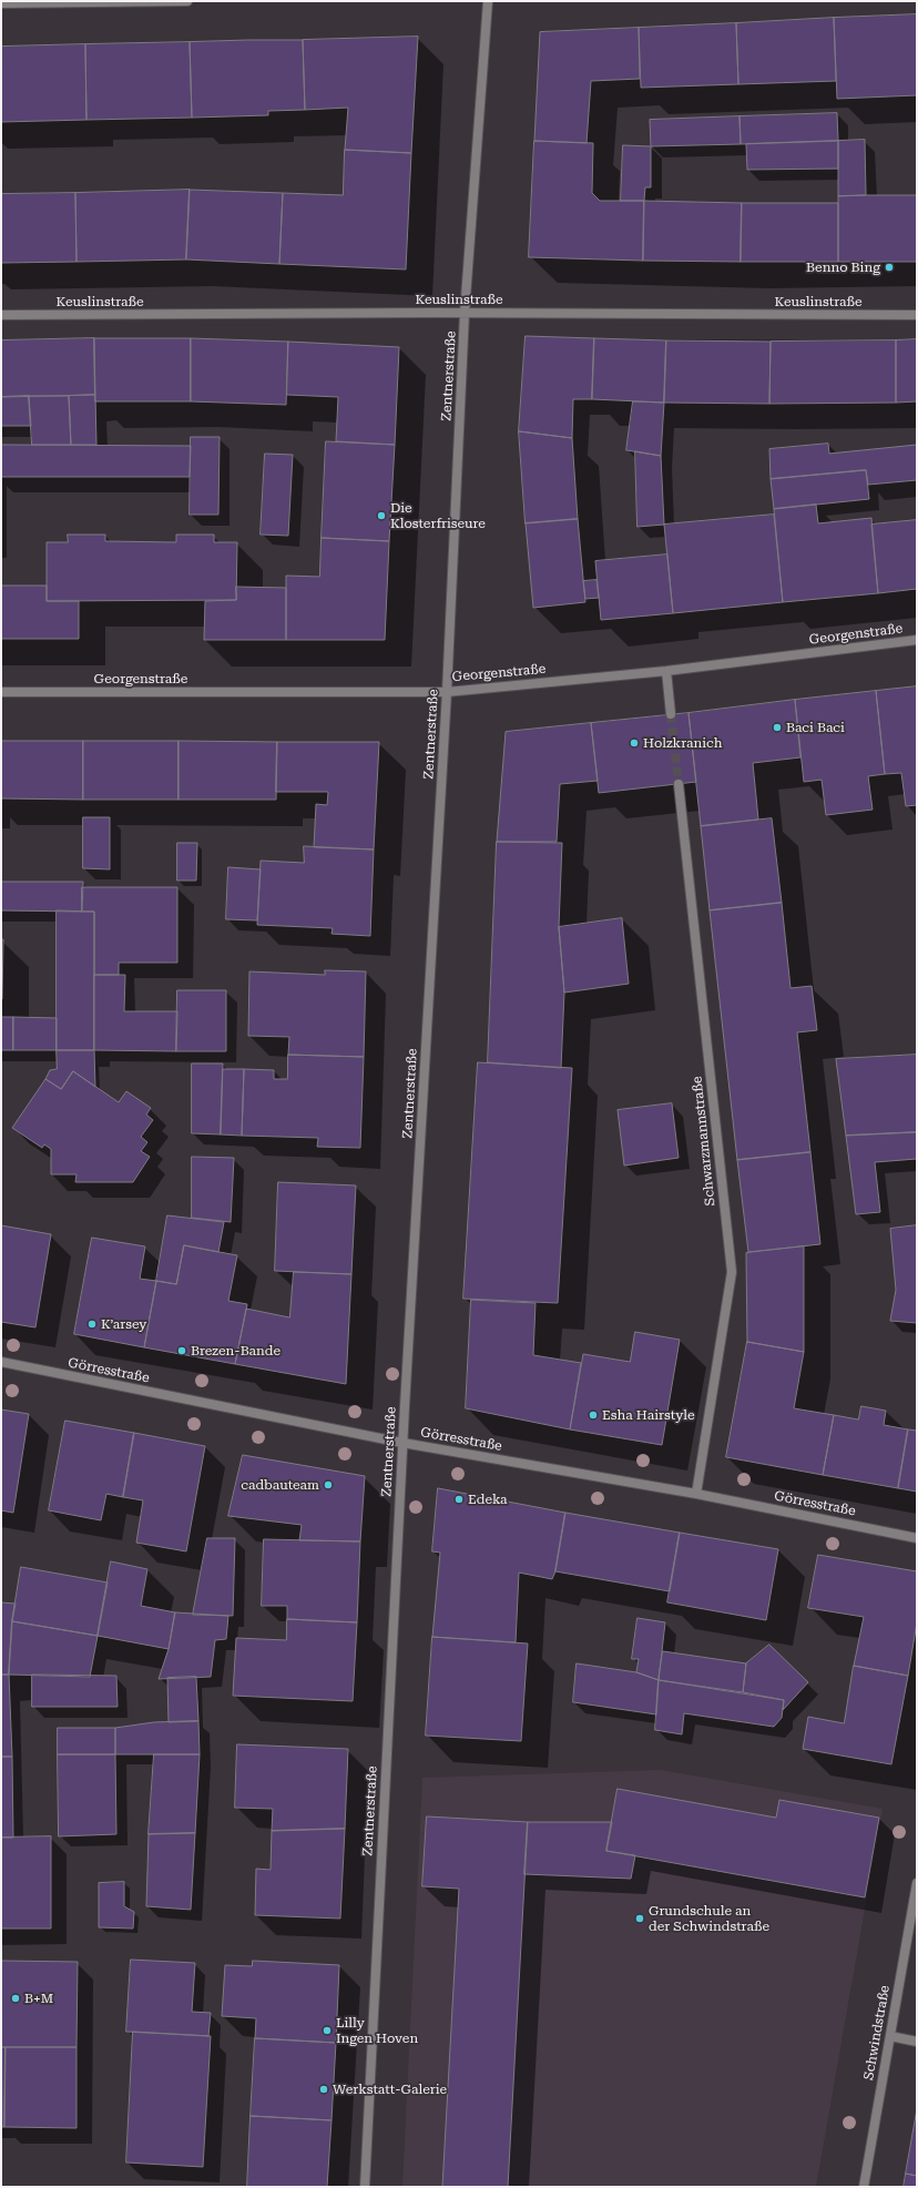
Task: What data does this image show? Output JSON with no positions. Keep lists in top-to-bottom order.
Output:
{
  "streets": {
    "street": [
      "Keuslinstraße",
      "Zentnerstraße",
      "Georgenstraße",
      "Schwarzmannstraße",
      "Görresstraße",
      "Schwindstraße"
    ]
  },
  "crossings": [
    ["Keuslinstraße", "Zentnerstraße"],
    ["Zentnerstraße", "Georgenstraße"],
    ["Zentnerstraße", "Görresstraße"],
    ["Schwarzmannstraße", "Görresstraße"]
  ],
  "places": [
    "Benno Bing",
    "Die Klosterfriseure",
    "Baci Baci",
    "Holzkranich",
    "K’arsey",
    "Brezen-Bande",
    "Esha Hairstyle",
    "cadbauteam",
    "Edeka",
    "Grundschule an der Schwindstraße",
    "B+M",
    "Lilly Ingen Hoven",
    "Werkstatt-Galerie"
  ]
}
